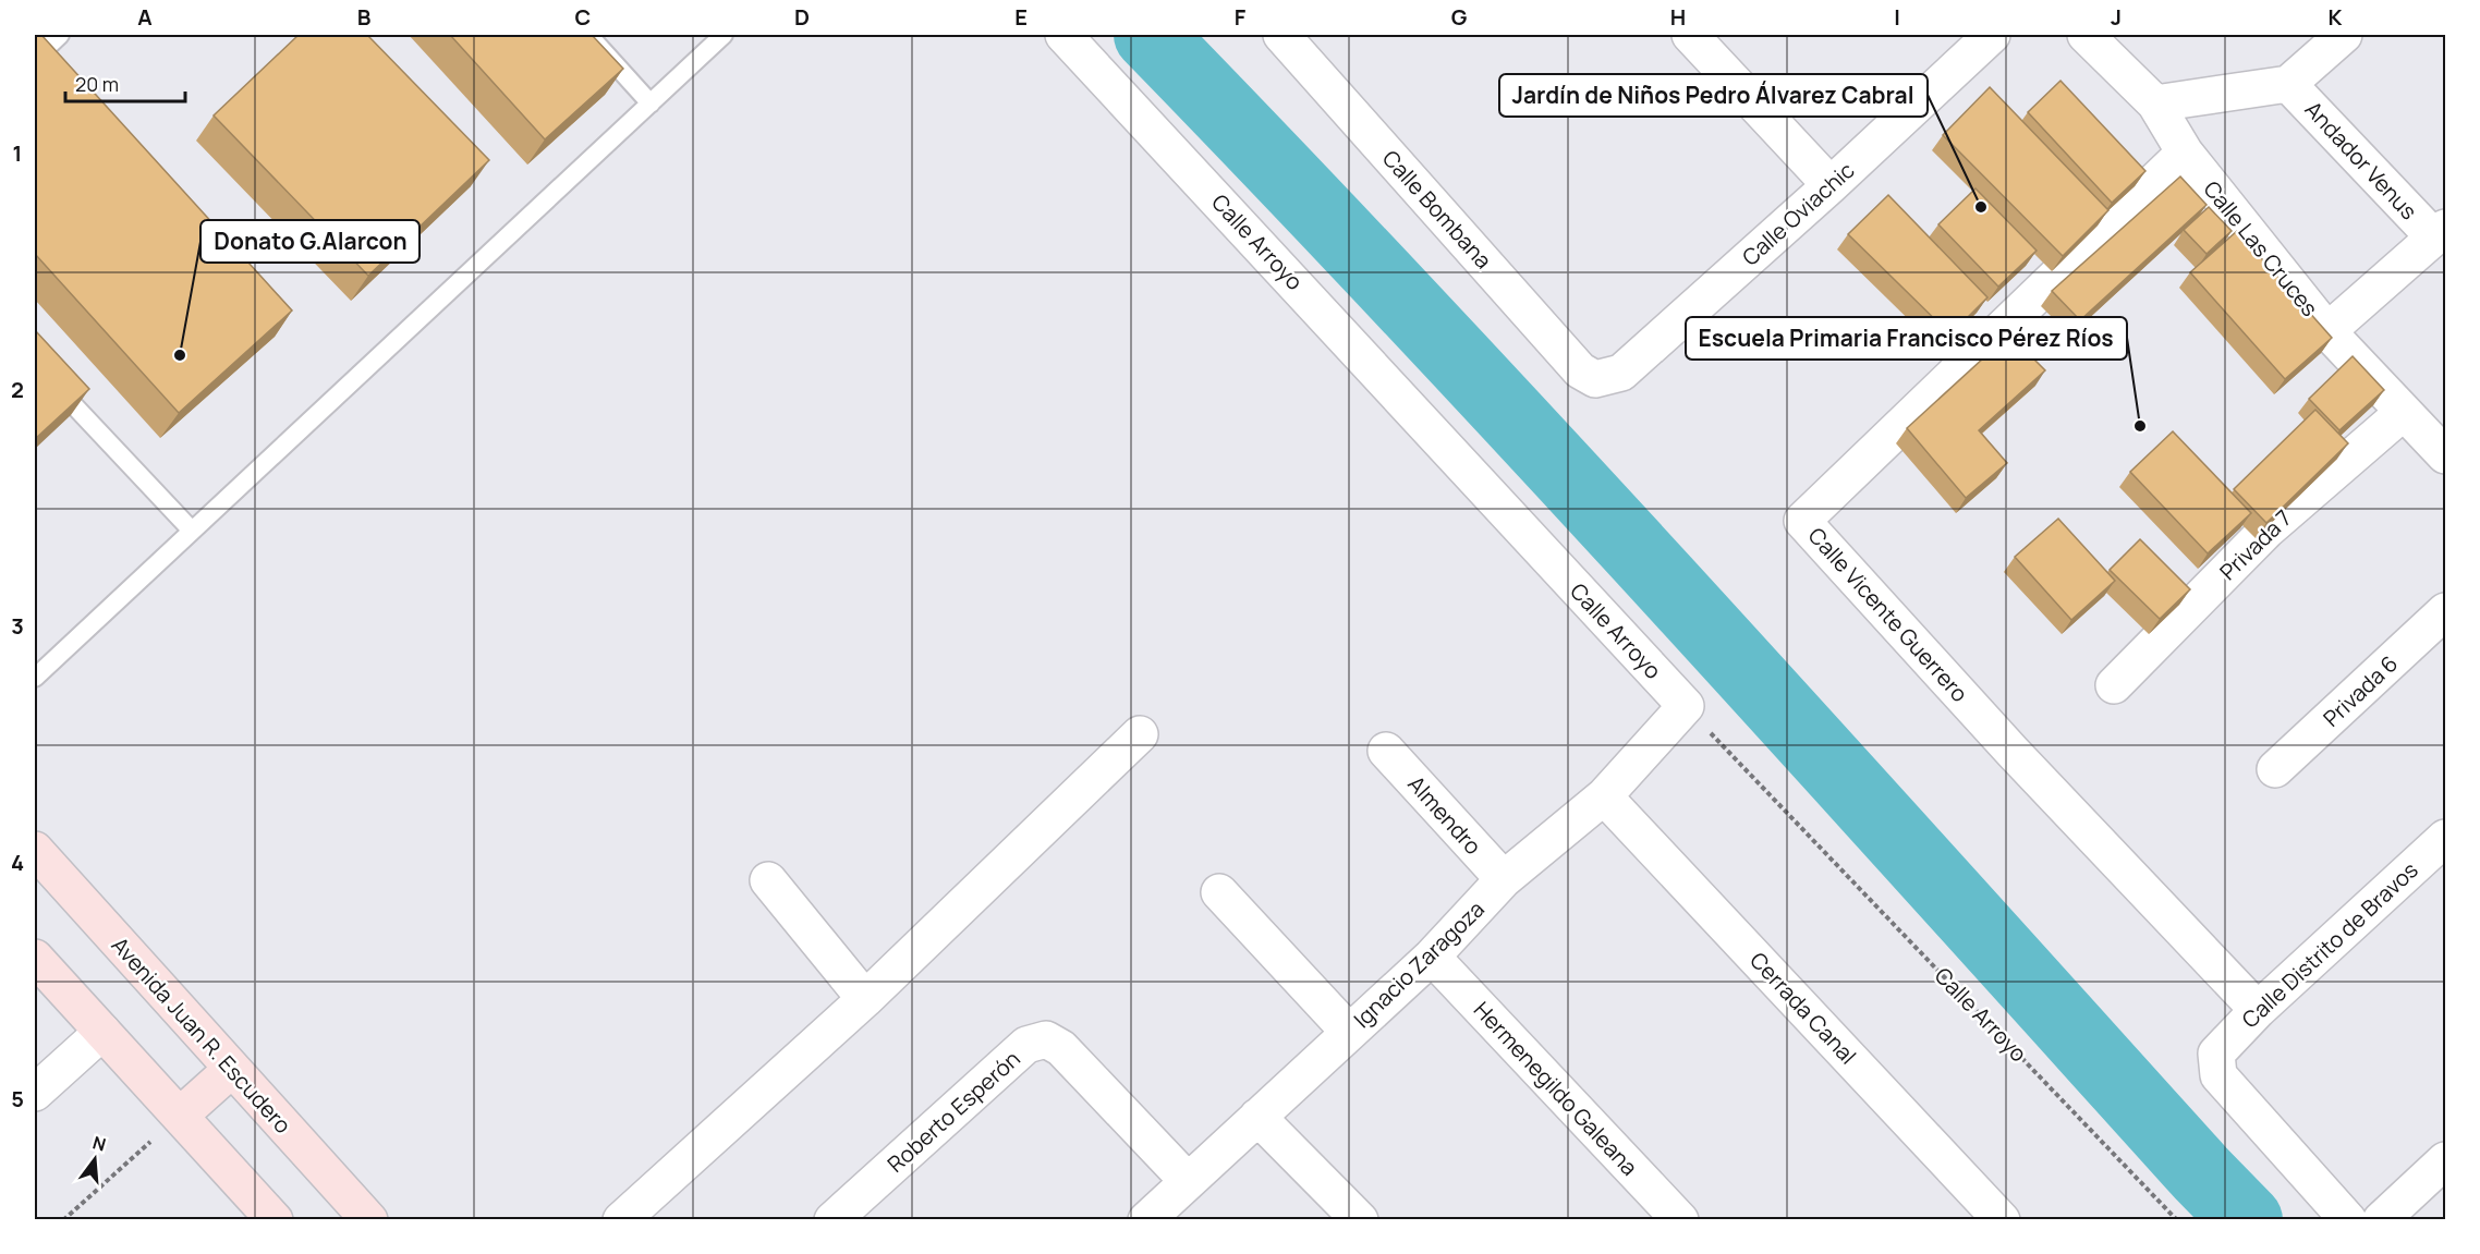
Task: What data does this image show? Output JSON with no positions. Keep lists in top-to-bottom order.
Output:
{
  "streets": {
    "main road": ["Avenida Juan R. Escudero"],
    "street": [
      "Andador Venus",
      "Calle Bombana",
      "Calle Oviachic",
      "Calle Arroyo",
      "Calle Las Cruces",
      "Privada 7",
      "Calle Vicente Guerrero",
      "Privada 6",
      "Almendro",
      "Calle Distrito de Bravos",
      "Ignacio Zaragoza",
      "Cerrada Canal",
      "Hermenegildo Galeana",
      "Roberto Esperón"
    ]
  },
  "crossings": [
    ["Calle Bombana", "Calle Oviachic"],
    ["Calle Arroyo", "Ignacio Zaragoza"],
    ["Calle Las Cruces", "Privada 7"],
    ["Calle Las Cruces", "Calle Vicente Guerrero"],
    ["Calle Vicente Guerrero", "Calle Distrito de Bravos"],
    ["Almendro", "Ignacio Zaragoza"],
    ["Ignacio Zaragoza", "Cerrada Canal"],
    ["Ignacio Zaragoza", "Hermenegildo Galeana"],
    ["Ignacio Zaragoza", "Roberto Esperón"]
  ],
  "places": ["Jardín de Niños Pedro Álvarez Cabral", "Donato G.Alarcon", "Escuela Primaria Francisco Pérez Ríos"],
  "scale_bar": "20 m",
  "north": "top",
  "grid": {
    "columns": [
      "A",
      "B",
      "C",
      "D",
      "E",
      "F",
      "G",
      "H",
      "I",
      "J",
      "K"
    ],
    "rows": [
      "1",
      "2",
      "3",
      "4",
      "5"
    ]
  }
}
